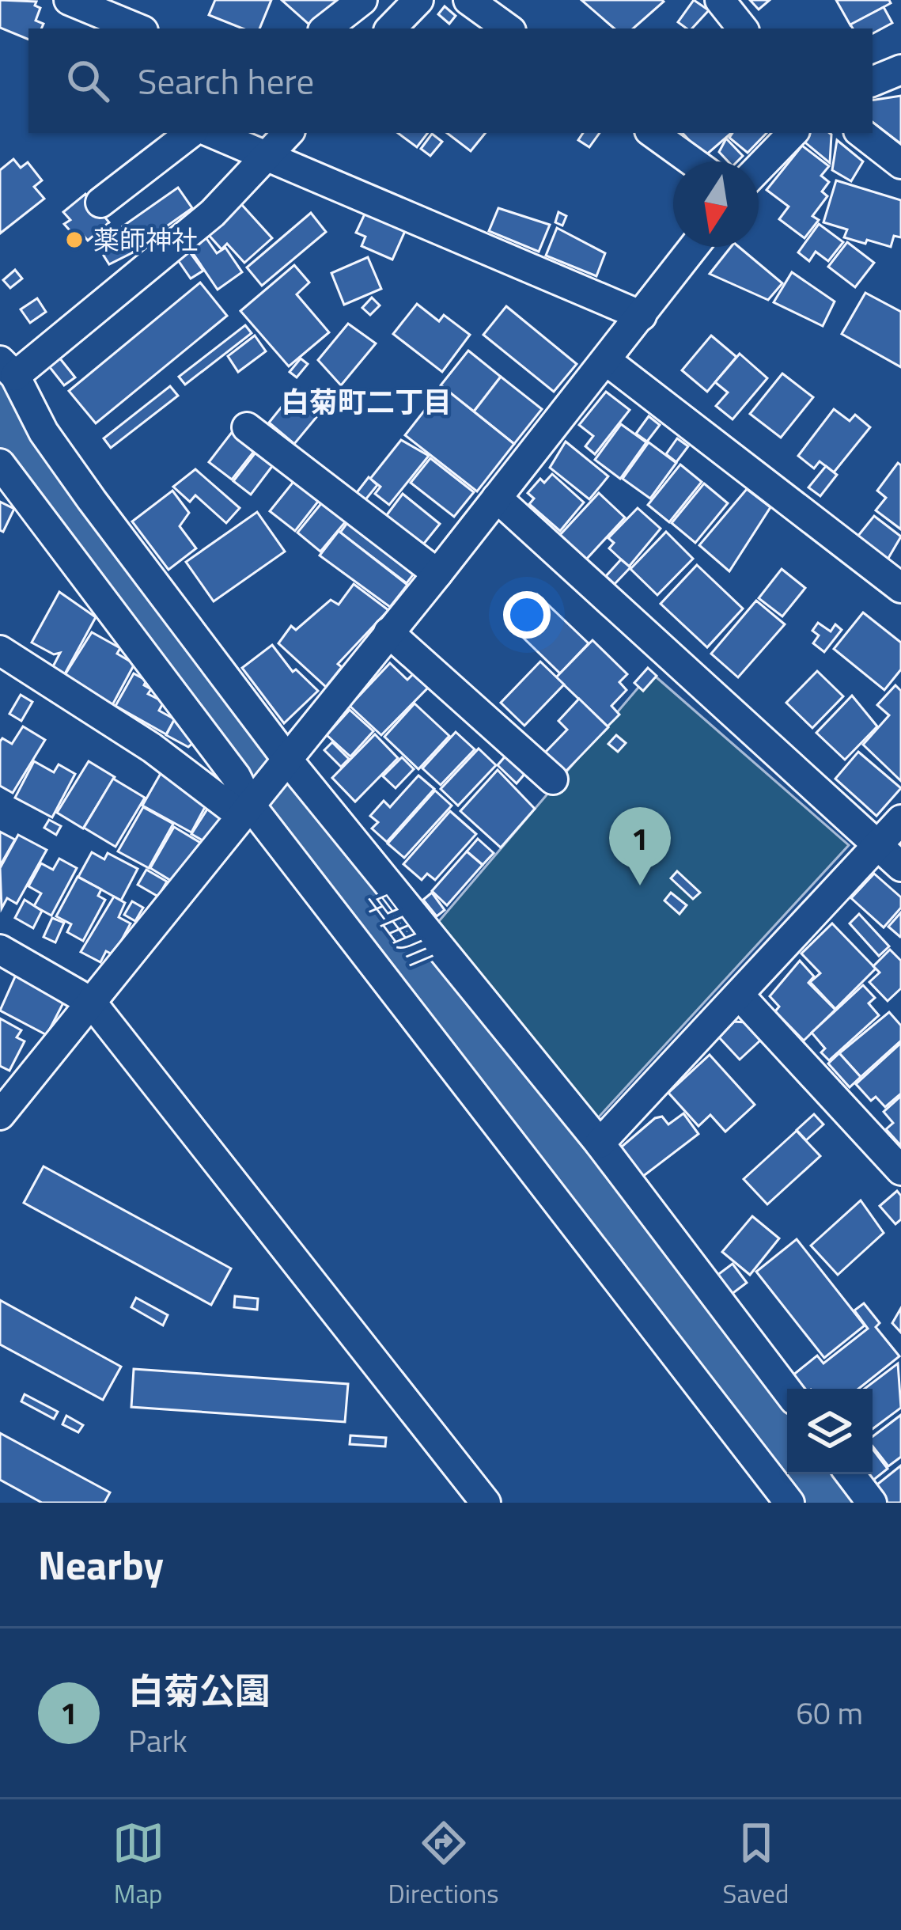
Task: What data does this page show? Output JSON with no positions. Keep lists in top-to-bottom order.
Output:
{
  "districts": ["白菊町二丁目"],
  "water": ["早田川"],
  "places": ["薬師神社"],
  "north": "bottom",
  "page": {
    "search": "Search here",
    "pins": "1",
    "heading": "Nearby",
    "list": [
      {
        "mark": "1",
        "name": "白菊公園",
        "note": "Park",
        "value": "60 m"
      }
    ],
    "nav": ["Map", "Directions", "Saved"]
  }
}
